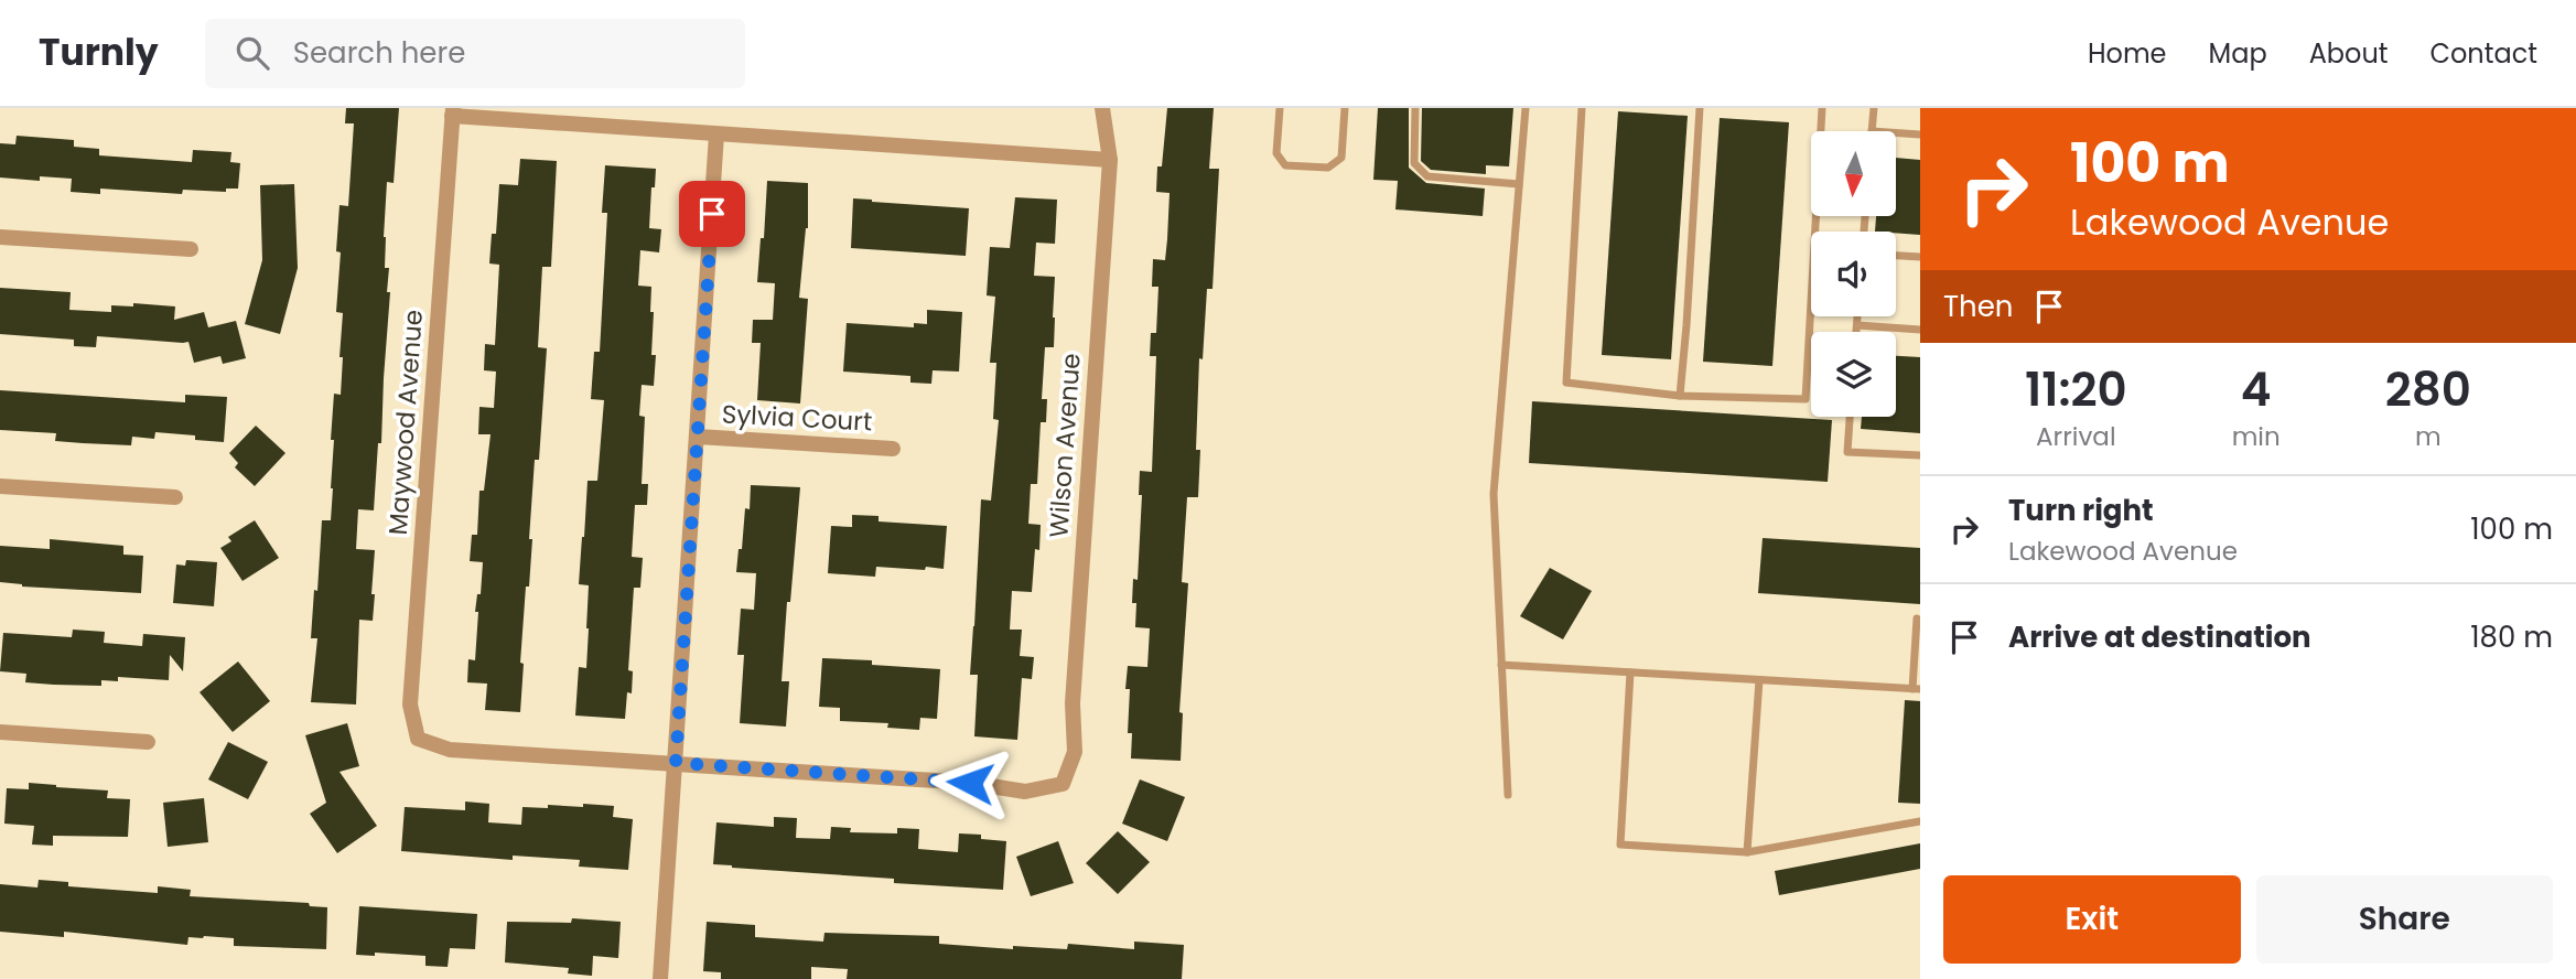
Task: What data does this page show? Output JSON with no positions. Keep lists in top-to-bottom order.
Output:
{
  "streets": {
    "street": ["Sylvia Court", "Maywood Avenue", "Wilson Avenue"]
  },
  "crossings": [
    ["Maywood Avenue", "Wilson Avenue"]
  ],
  "north": "bottom",
  "page": {
    "header": "Turnly",
    "search": "Search here",
    "nav": [
      "Home",
      "Map",
      "About",
      "Contact"
    ],
    "turn": ["100 m", "Lakewood Avenue"],
    "then": "Then",
    "eta": [
      "11:20",
      "Arrival",
      "4",
      "min",
      "280",
      "m"
    ],
    "list": [
      {
        "name": "Turn right",
        "note": "Lakewood Avenue",
        "value": "100 m"
      },
      {
        "name": "Arrive at destination",
        "value": "180 m"
      }
    ],
    "buttons": ["Exit", "Share"]
  }
}
